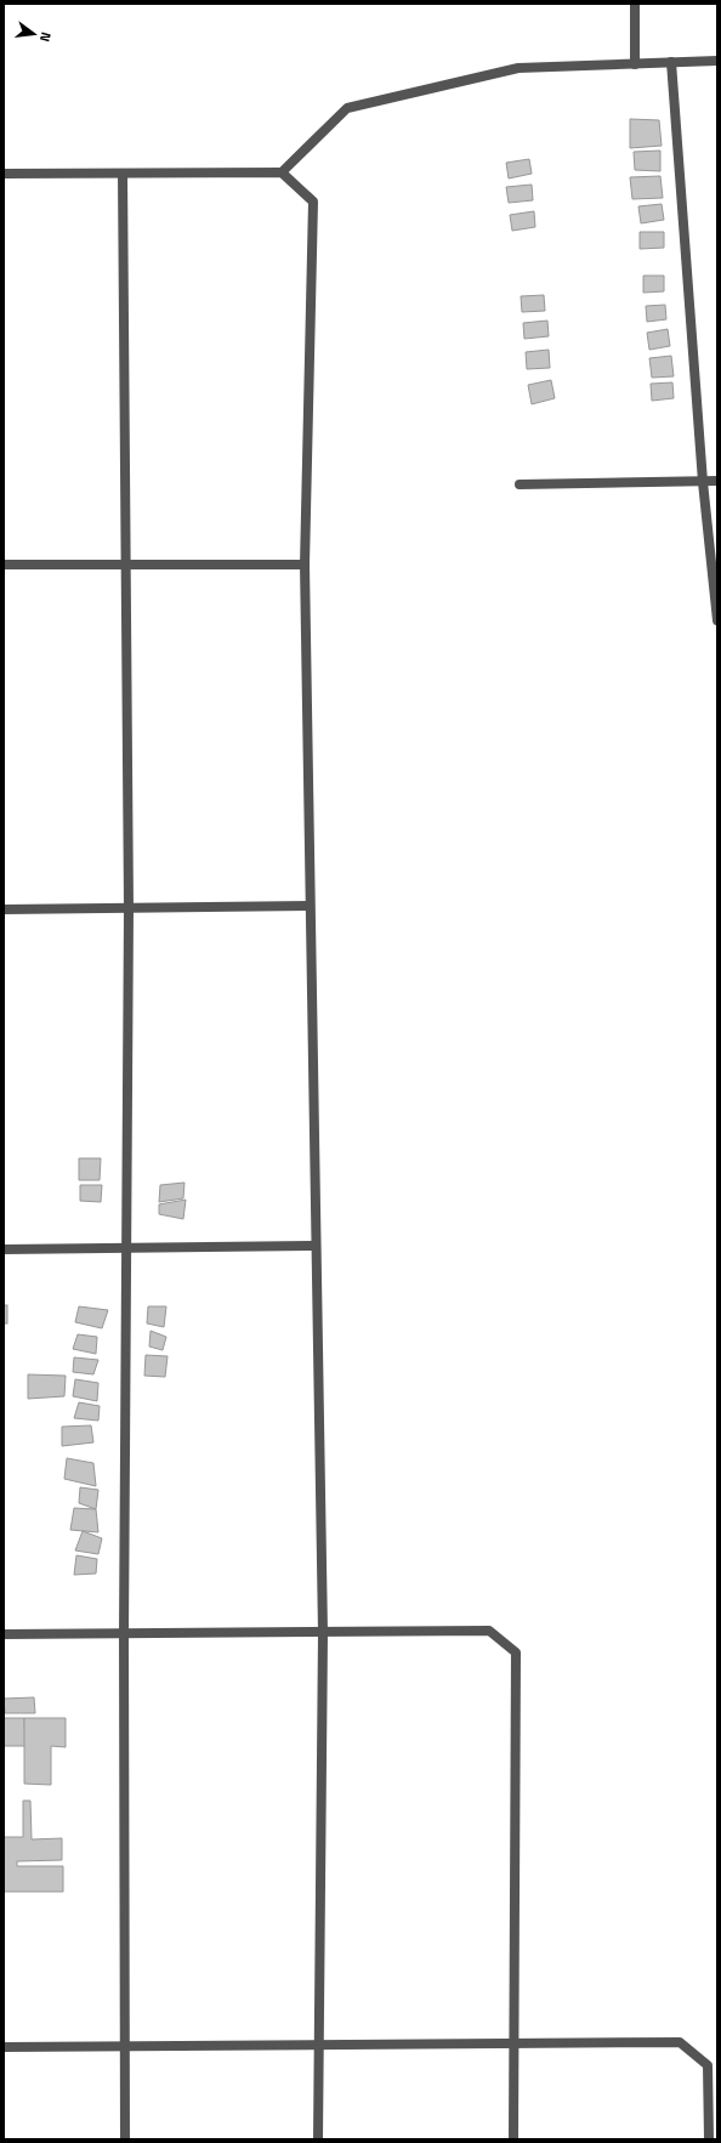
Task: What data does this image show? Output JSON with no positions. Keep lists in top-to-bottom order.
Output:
{
  "north": "right"
}
